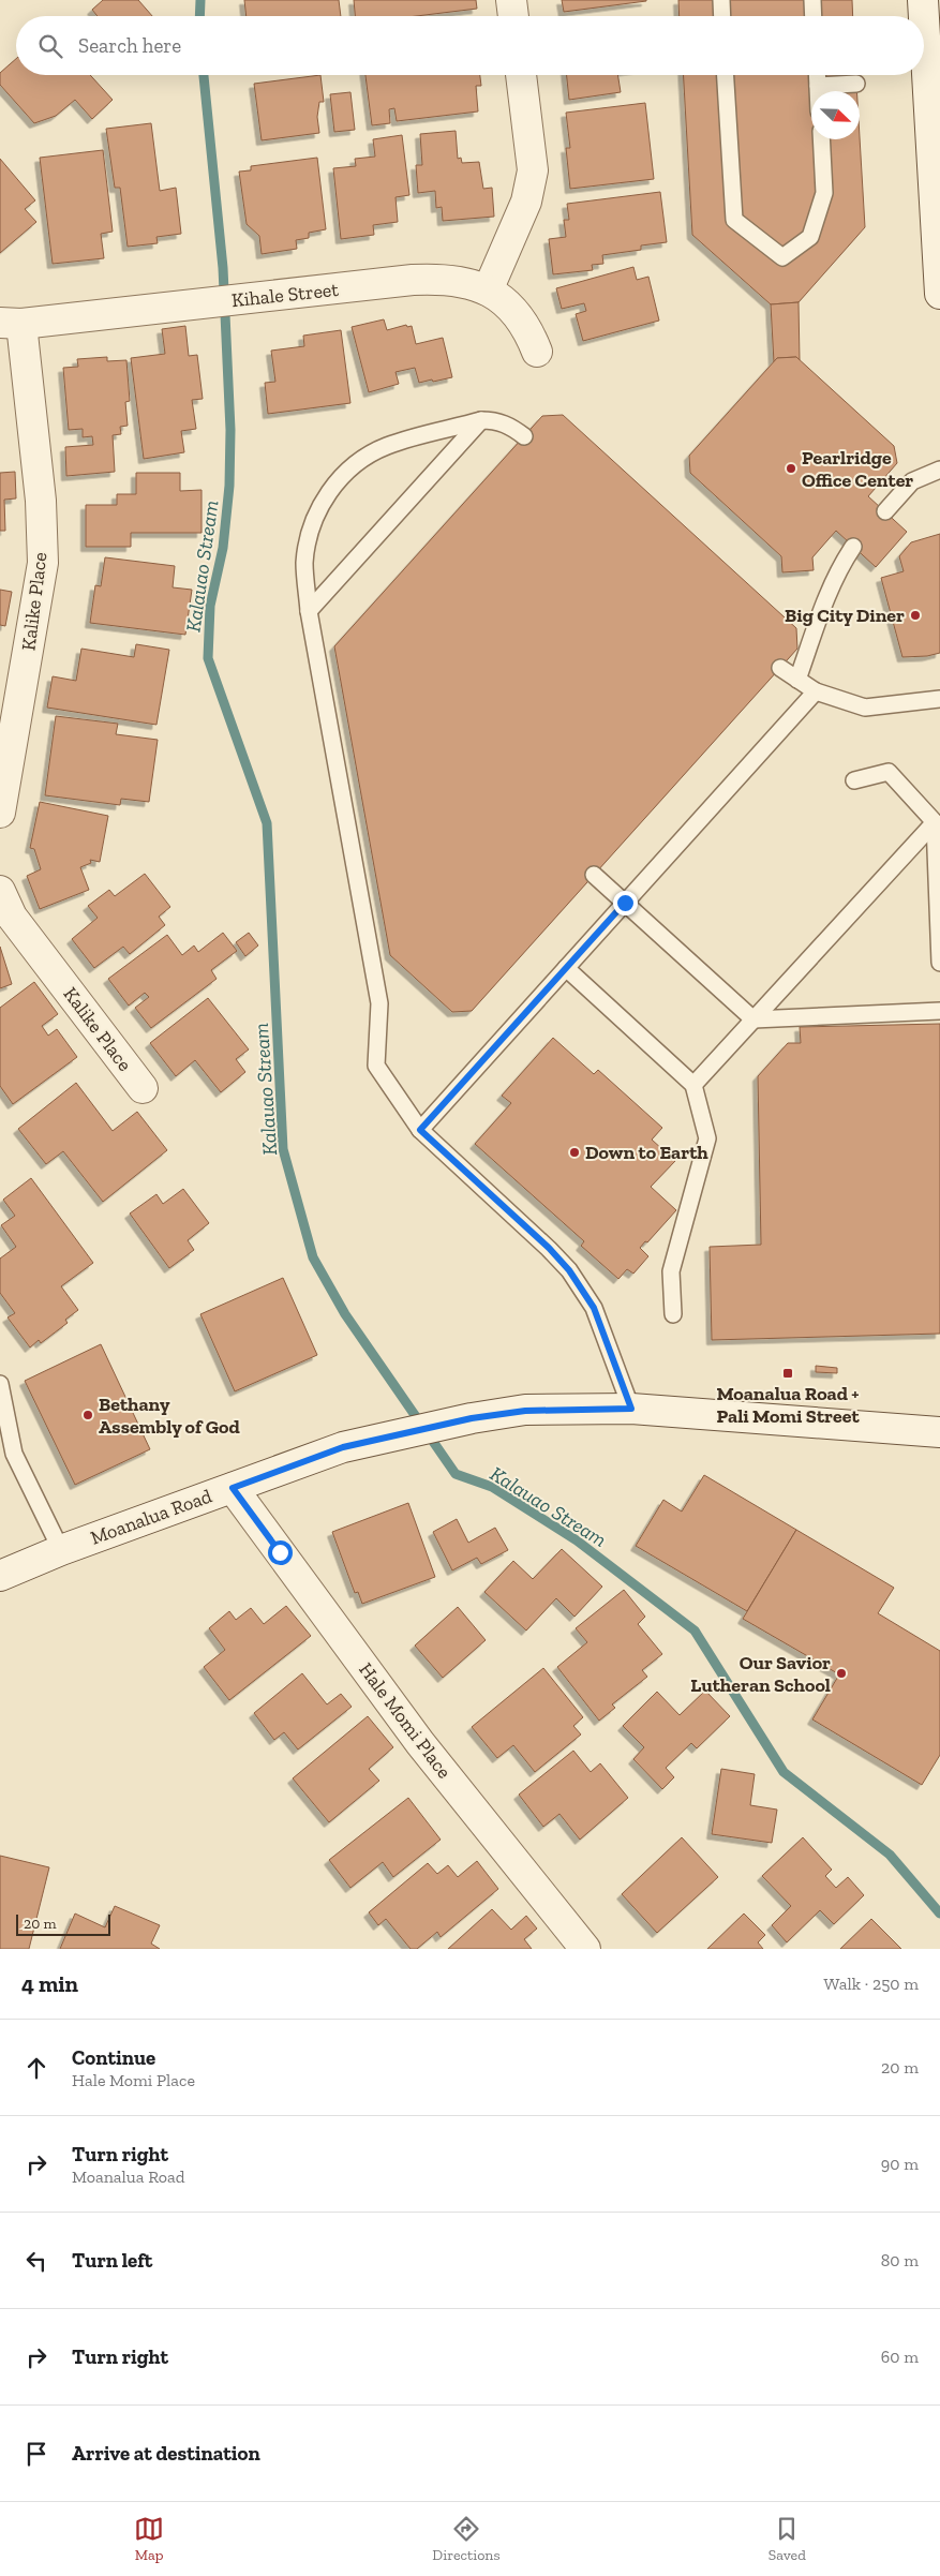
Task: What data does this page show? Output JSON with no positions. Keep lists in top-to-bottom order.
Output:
{
  "streets": {
    "street": [
      "Kihale Street",
      "Kalike Place",
      "Moanalua Road",
      "Hale Momi Place"
    ]
  },
  "crossings": [
    ["Kihale Street", "Kalike Place"],
    ["Moanalua Road", "Hale Momi Place"]
  ],
  "water": ["Kalauao Stream"],
  "places": {
    "other": [
      "Pearlridge Office Center",
      "Big City Diner",
      "Down to Earth",
      "Bethany Assembly of God",
      "Our Savior Lutheran School"
    ],
    "transit": ["Moanalua Road + Pali Momi Street"]
  },
  "scale_bar": "20 m",
  "north": "bottom right",
  "page": {
    "search": "Search here",
    "scale": "20 m",
    "heading": ["4 min", "Walk · 250 m"],
    "list": [
      ["Continue", "Hale Momi Place", "20 m"],
      ["Turn right", "Moanalua Road", "90 m"],
      ["Turn left", "80 m"],
      ["Turn right", "60 m"],
      "Arrive at destination"
    ],
    "nav": ["Map", "Directions", "Saved"]
  }
}
